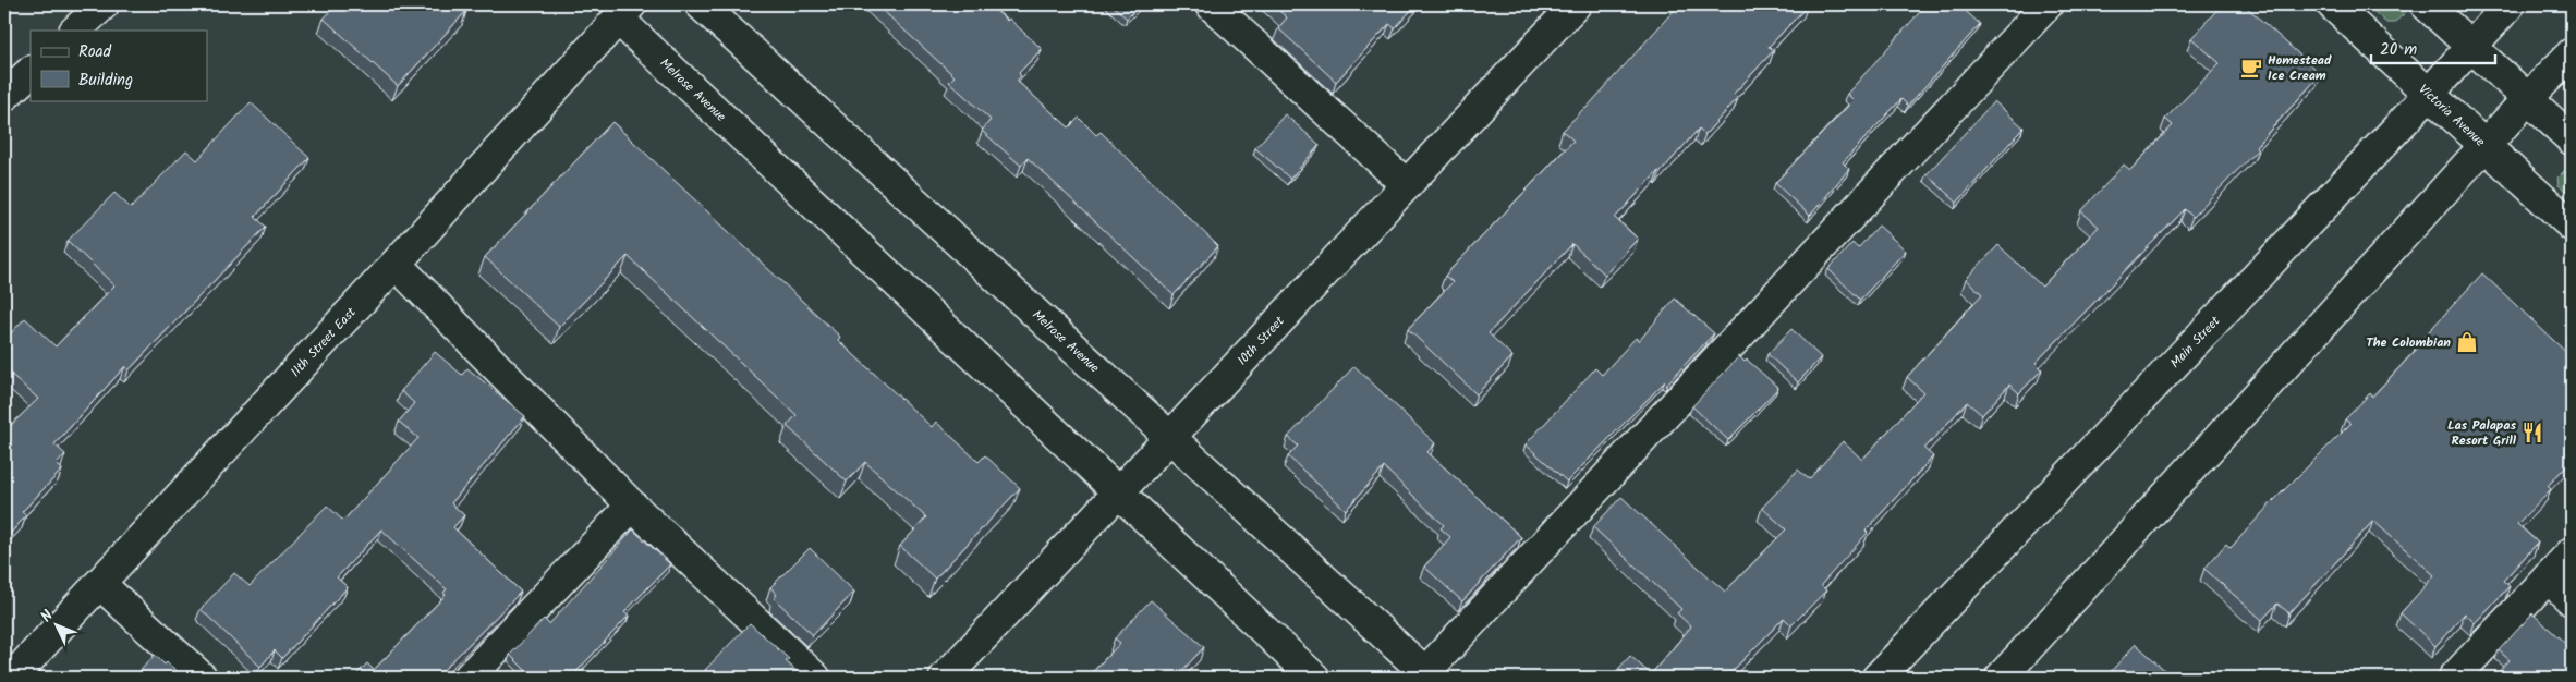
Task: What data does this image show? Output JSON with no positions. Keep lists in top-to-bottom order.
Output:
{
  "streets": {
    "street": [
      "Melrose Avenue",
      "Victoria Avenue",
      "10th Street",
      "11th Street East",
      "Main Street"
    ]
  },
  "crossings": [
    ["Melrose Avenue", "10th Street"],
    ["Melrose Avenue", "11th Street East"],
    ["Victoria Avenue", "Main Street"]
  ],
  "places": {
    "cafe": ["Homestead Ice Cream"],
    "shop": ["The Colombian"],
    "restaurant": ["Las Palapas Resort Grill"]
  },
  "legend": ["Road", "Building"],
  "scale_bar": "20 m",
  "north": "top left"
}
